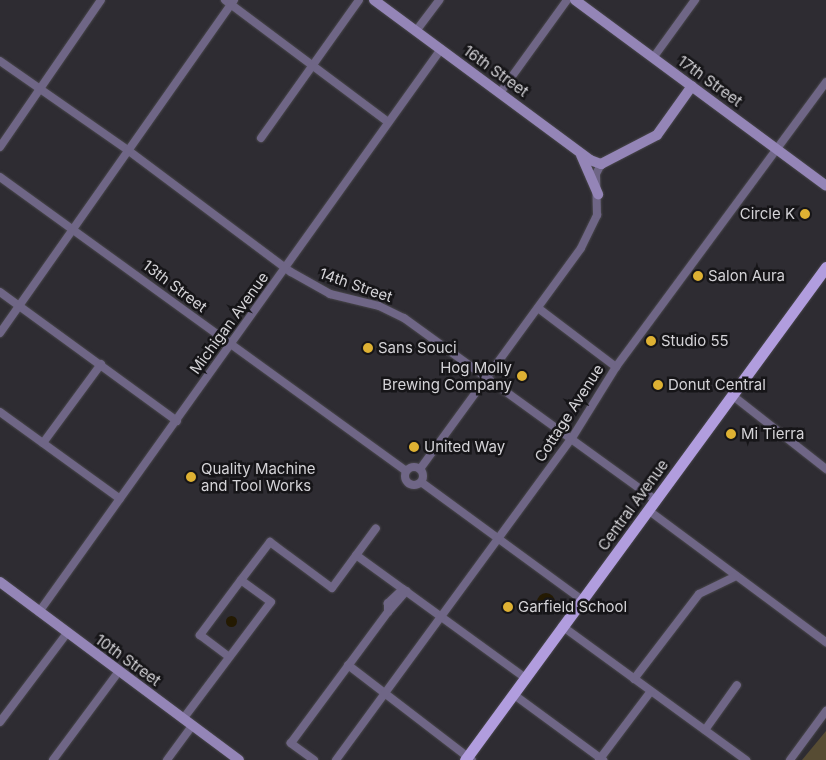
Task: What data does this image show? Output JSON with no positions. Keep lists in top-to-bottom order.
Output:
{
  "streets": {
    "main road": ["Central Avenue"],
    "street": [
      "16th Street",
      "17th Street",
      "14th Street",
      "13th Street",
      "Michigan Avenue",
      "Cottage Avenue",
      "10th Street"
    ]
  },
  "crossings": [
    ["16th Street", "Michigan Avenue"],
    ["17th Street", "Cottage Avenue"],
    ["14th Street", "Michigan Avenue"],
    ["14th Street", "Cottage Avenue"],
    ["14th Street", "Central Avenue"],
    ["13th Street", "Michigan Avenue"],
    ["Michigan Avenue", "10th Street"]
  ],
  "places": [
    "Circle K",
    "Salon Aura",
    "Studio 55",
    "Sans Souci",
    "Hog Molly Brewing Company",
    "Donut Central",
    "Mi Tierra",
    "United Way",
    "Quality Machine and Tool Works",
    "Garfield School"
  ]
}
